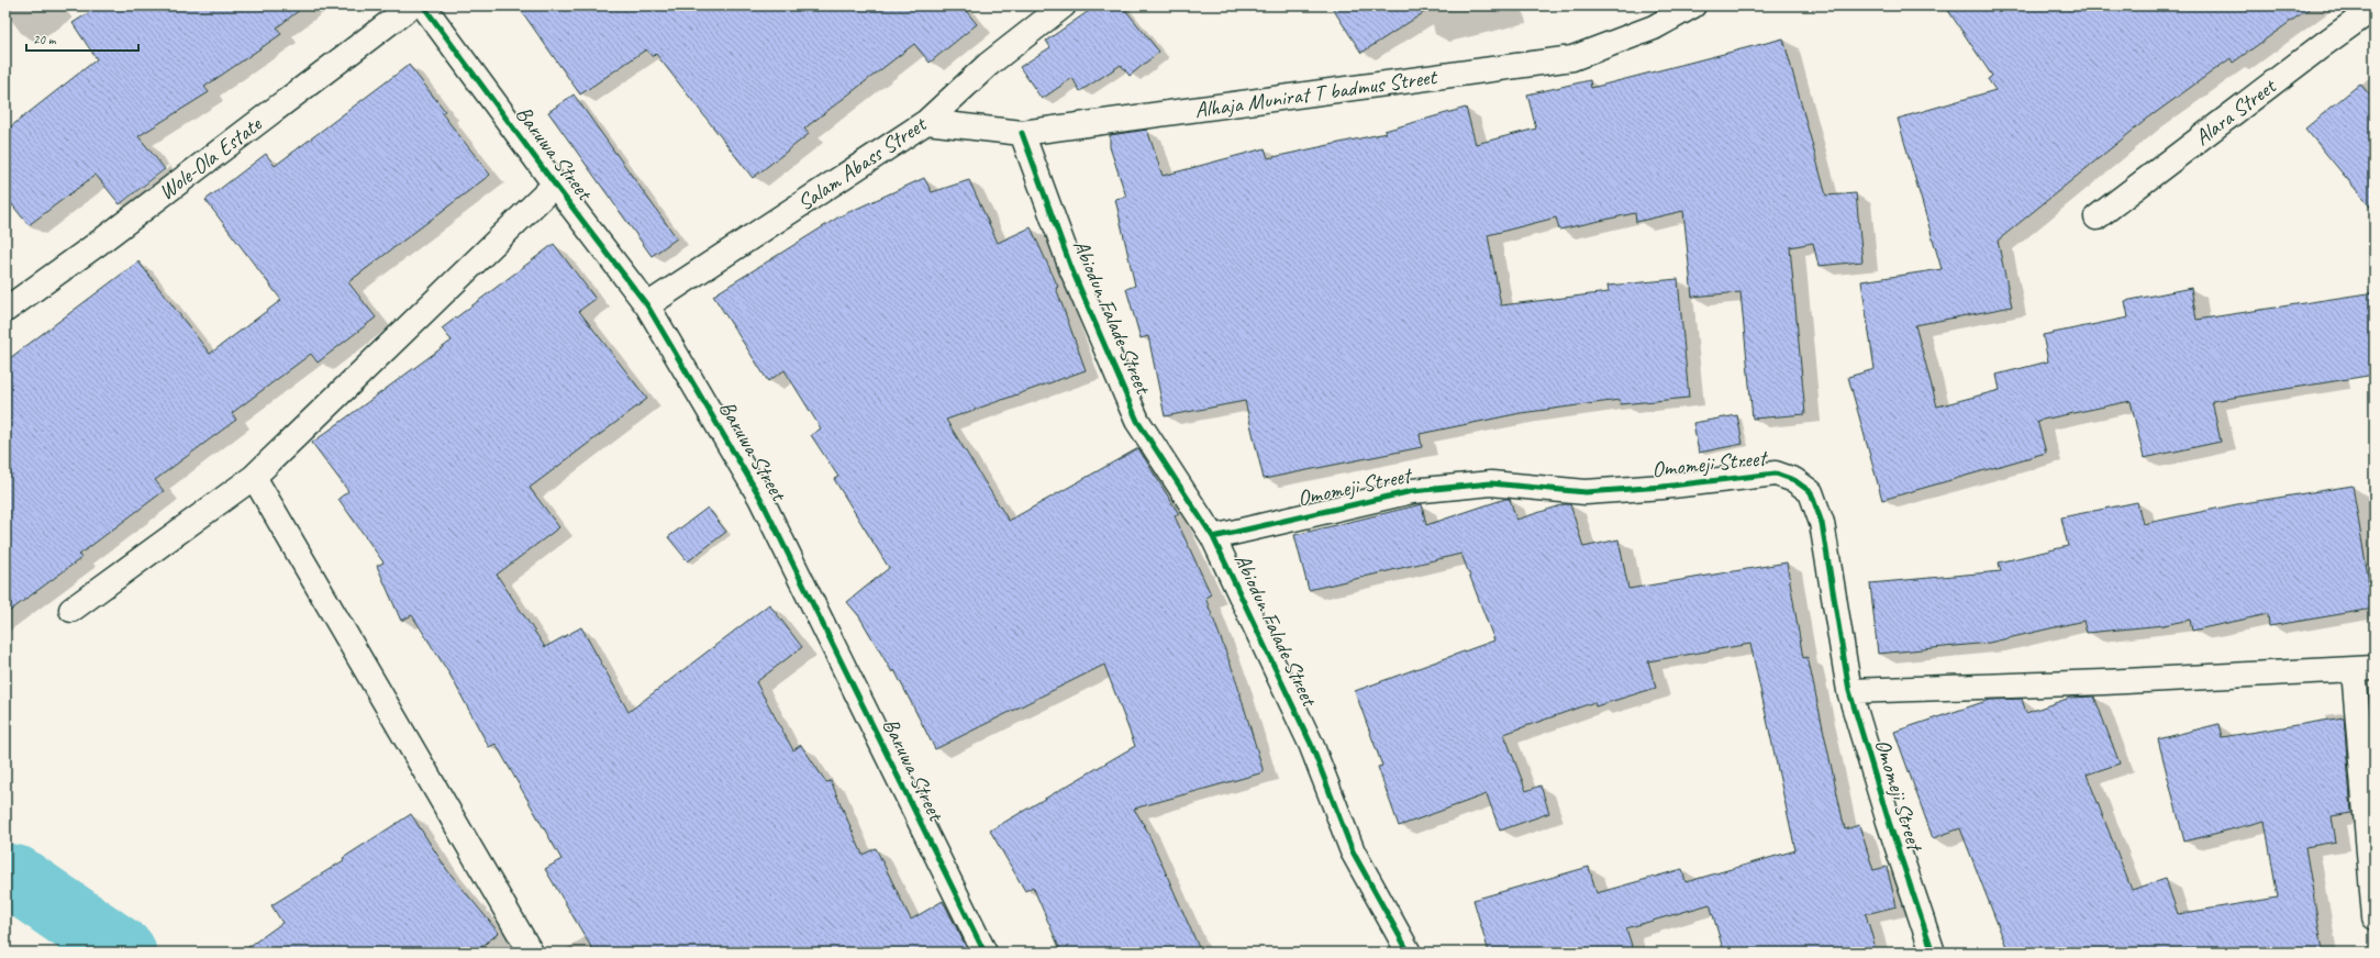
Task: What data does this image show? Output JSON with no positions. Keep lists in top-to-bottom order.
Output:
{
  "streets": {
    "street": [
      "Alhaja Munirat T badmus Street",
      "Alara Street",
      "Baruwa Street",
      "Wole-Ola Estate",
      "Salam Abass Street",
      "Abiodun Falade Street",
      "Omomeji Street"
    ]
  },
  "crossings": [
    ["Alhaja Munirat T badmus Street", "Salam Abass Street"],
    ["Alhaja Munirat T badmus Street", "Abiodun Falade Street"],
    ["Baruwa Street", "Salam Abass Street"],
    ["Abiodun Falade Street", "Omomeji Street"]
  ],
  "scale_bar": "20 m"
}
